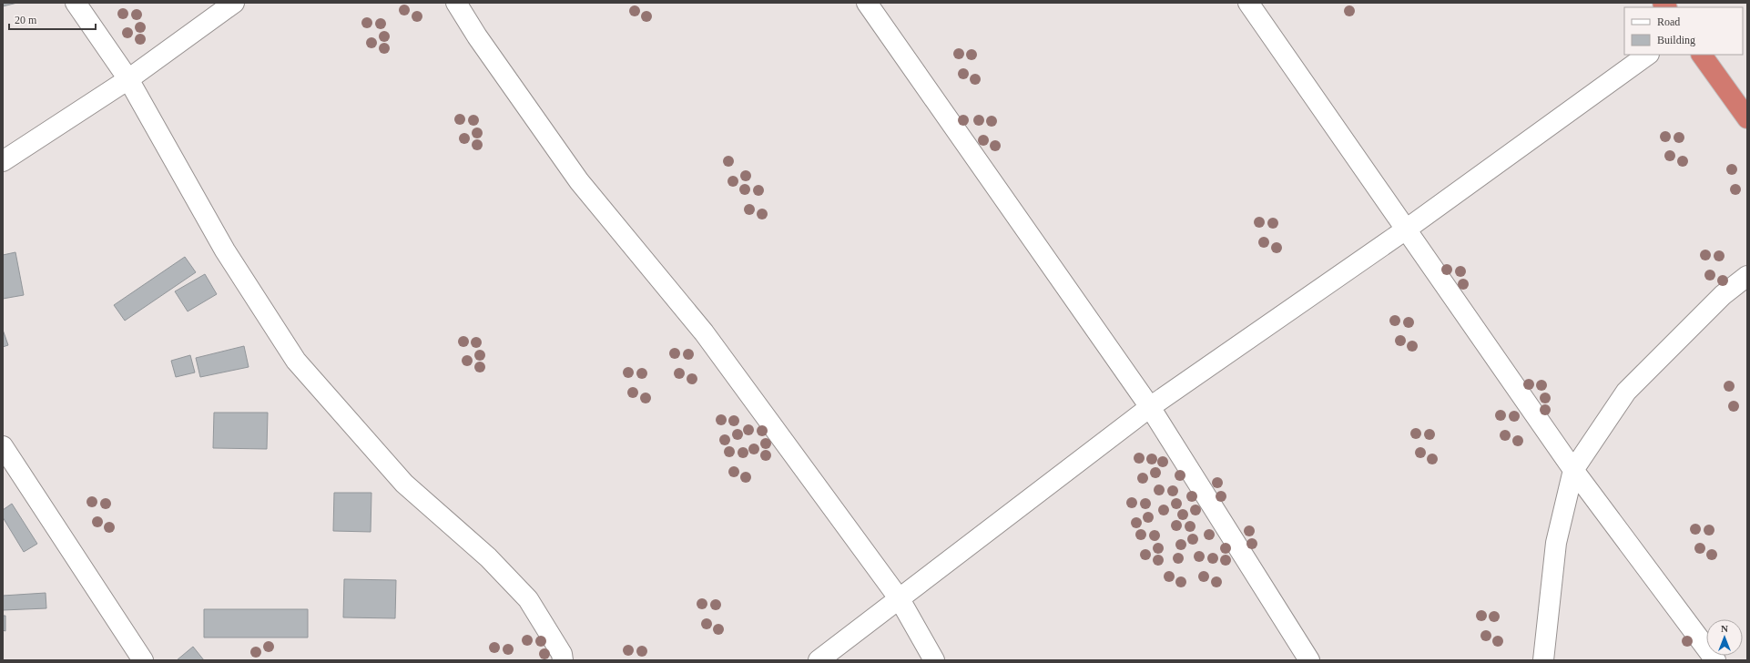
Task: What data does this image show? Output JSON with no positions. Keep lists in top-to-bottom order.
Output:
{
  "legend": ["Road", "Building"],
  "scale_bar": "20 m",
  "north": "top"
}
